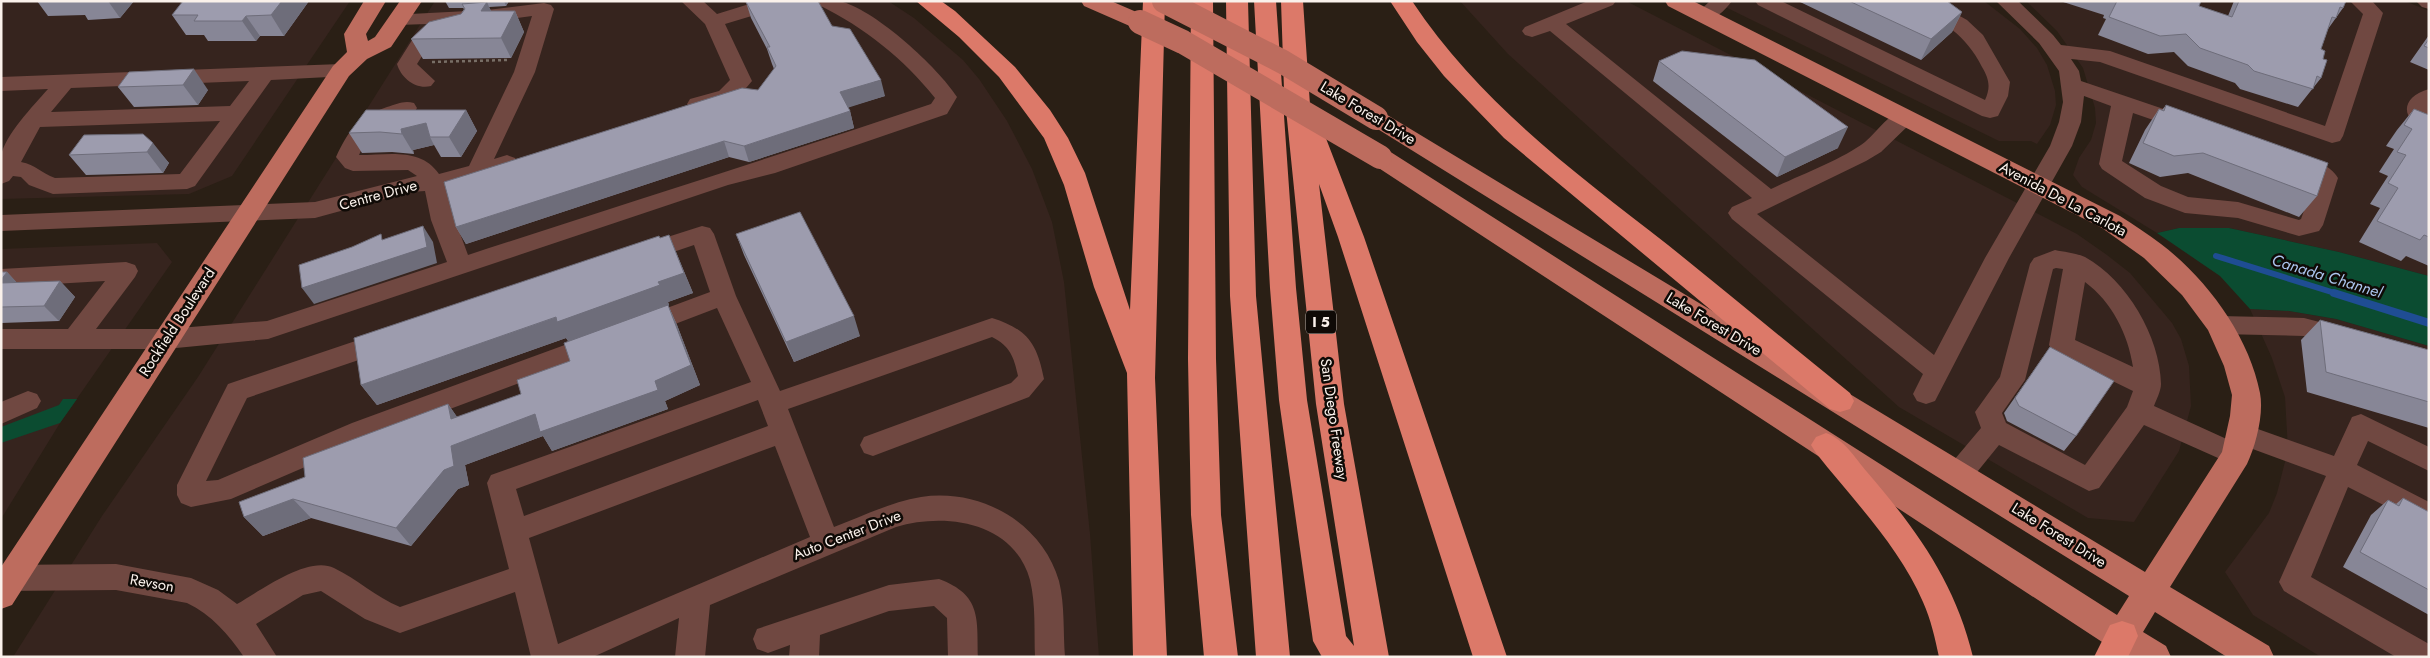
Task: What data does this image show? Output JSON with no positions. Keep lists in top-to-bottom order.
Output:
{
  "streets": {
    "highway": ["I 5", "San Diego Freeway"],
    "main road": ["Lake Forest Drive", "Avenida De La Carlota", "Rockfield Boulevard"],
    "street": ["Centre Drive", "Auto Center Drive", "Revson"]
  },
  "crossings": [
    ["Lake Forest Drive", "Avenida De La Carlota"],
    ["Centre Drive", "Rockfield Boulevard"],
    ["Rockfield Boulevard", "Revson"]
  ],
  "water": ["Canada Channel"]
}
